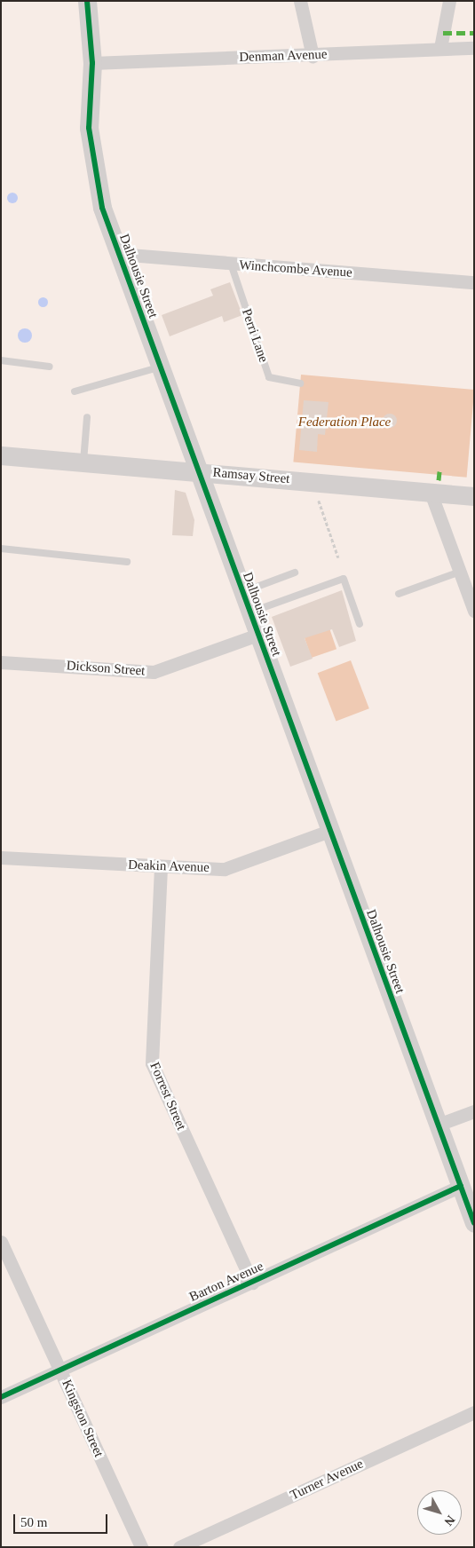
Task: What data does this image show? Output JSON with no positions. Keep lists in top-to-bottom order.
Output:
{
  "streets": {
    "street": [
      "Denman Avenue",
      "Winchcombe Avenue",
      "Dalhousie Street",
      "Ramsay Street",
      "Dickson Street",
      "Deakin Avenue",
      "Forrest Street",
      "Barton Avenue",
      "Kingston Street",
      "Turner Avenue"
    ],
    "lane": ["Perri Lane"]
  },
  "crossings": [
    ["Denman Avenue", "Dalhousie Street"],
    ["Winchcombe Avenue", "Dalhousie Street"],
    ["Winchcombe Avenue", "Perri Lane"],
    ["Dalhousie Street", "Ramsay Street"],
    ["Dalhousie Street", "Dickson Street"],
    ["Dalhousie Street", "Deakin Avenue"],
    ["Dalhousie Street", "Barton Avenue"],
    ["Deakin Avenue", "Forrest Street"],
    ["Forrest Street", "Barton Avenue"],
    ["Barton Avenue", "Kingston Street"]
  ],
  "parks": ["Federation Place"],
  "scale_bar": "50 m",
  "north": "bottom right"
}
